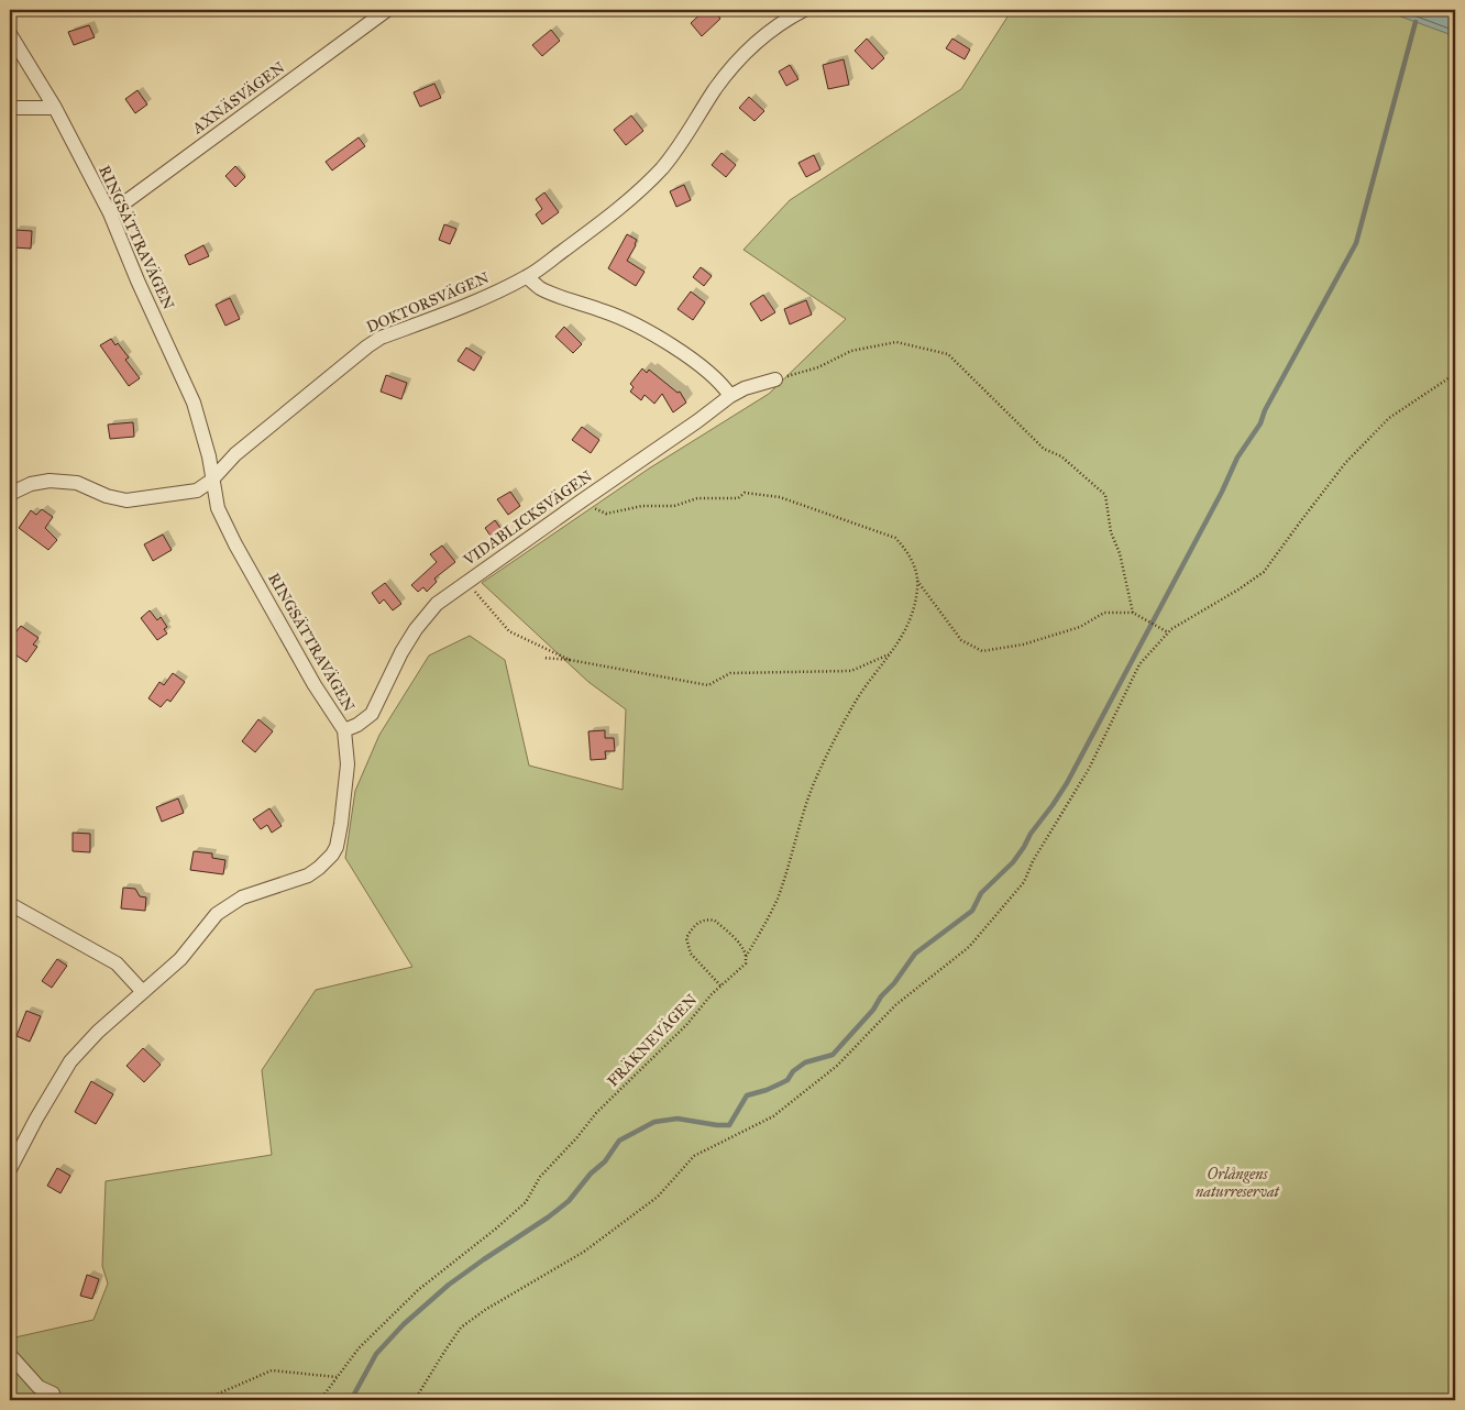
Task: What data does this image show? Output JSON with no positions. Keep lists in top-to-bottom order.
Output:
{
  "streets": {
    "street": [
      "AXNÄSVÄGEN",
      "RINGSÄTTRAVÄGEN",
      "DOKTORSVÄGEN",
      "VIDABLICKSVÄGEN"
    ],
    "path": ["FRÄKNEVÄGEN"]
  },
  "crossings": [
    ["AXNÄSVÄGEN", "RINGSÄTTRAVÄGEN"],
    ["RINGSÄTTRAVÄGEN", "DOKTORSVÄGEN"],
    ["RINGSÄTTRAVÄGEN", "VIDABLICKSVÄGEN"]
  ],
  "parks": ["Orlångens naturreservat"]
}
